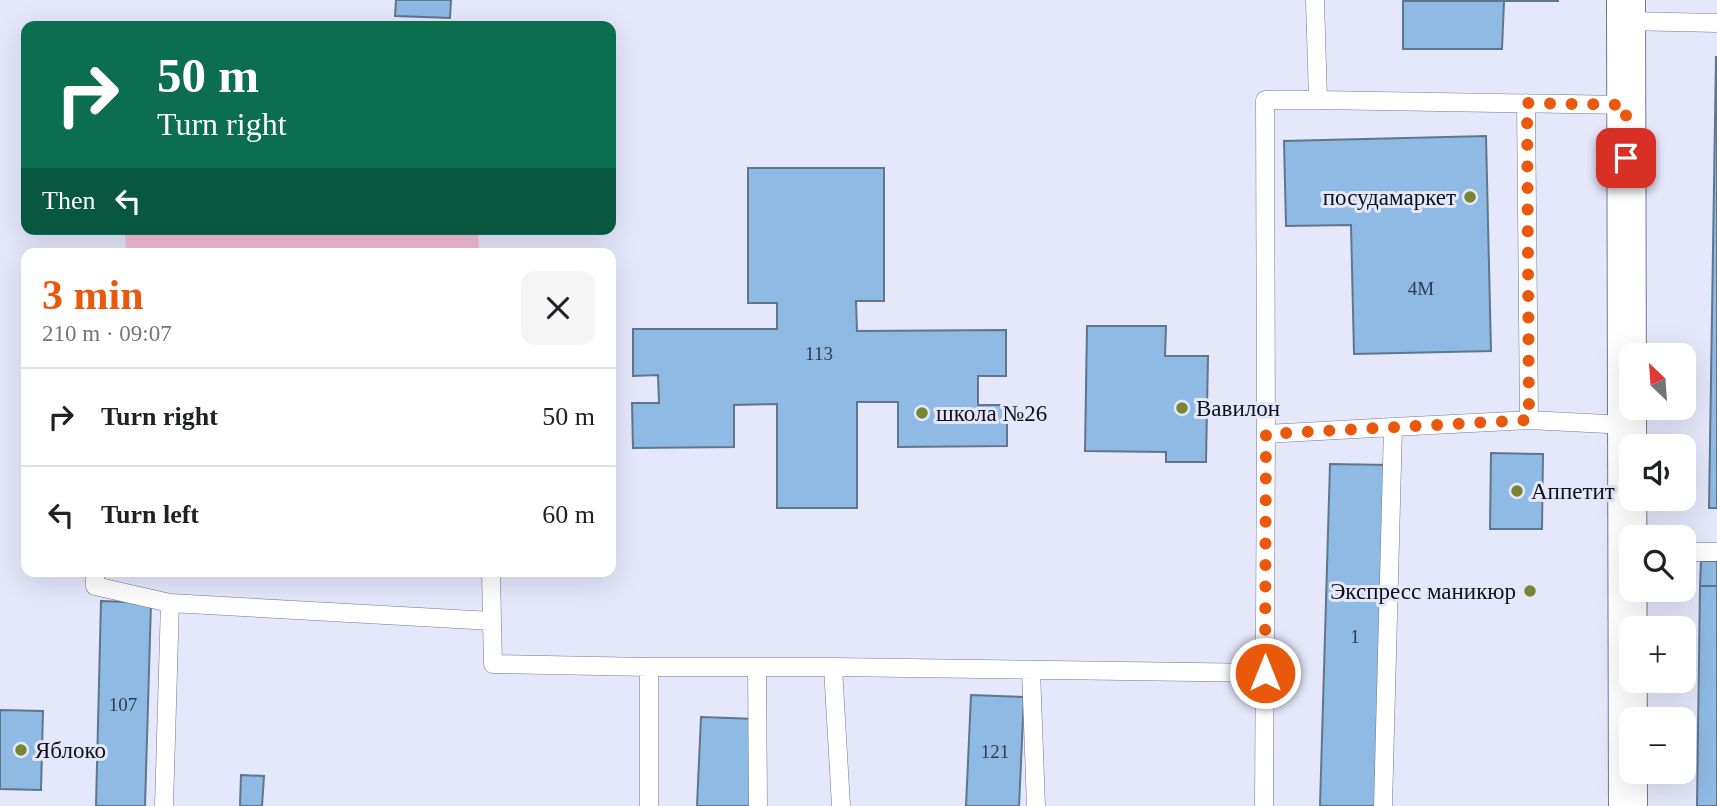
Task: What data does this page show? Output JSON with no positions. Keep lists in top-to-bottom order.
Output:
{
  "places": [
    "посудамаркет",
    "Вавилон",
    "школа №26",
    "Аппетит",
    "Экспресс маникюр",
    "Яблоко"
  ],
  "house_numbers": [
    "4М",
    "113",
    "1",
    "107",
    "121"
  ],
  "north": "top left",
  "page": {
    "turn": ["50 m", "Turn right"],
    "then": "Then",
    "heading": ["3 min", "210 m · 09:07"],
    "map_buttons": ["+", "−"],
    "list": [
      {
        "name": "Turn right",
        "value": "50 m"
      },
      {
        "name": "Turn left",
        "value": "60 m"
      }
    ]
  }
}
